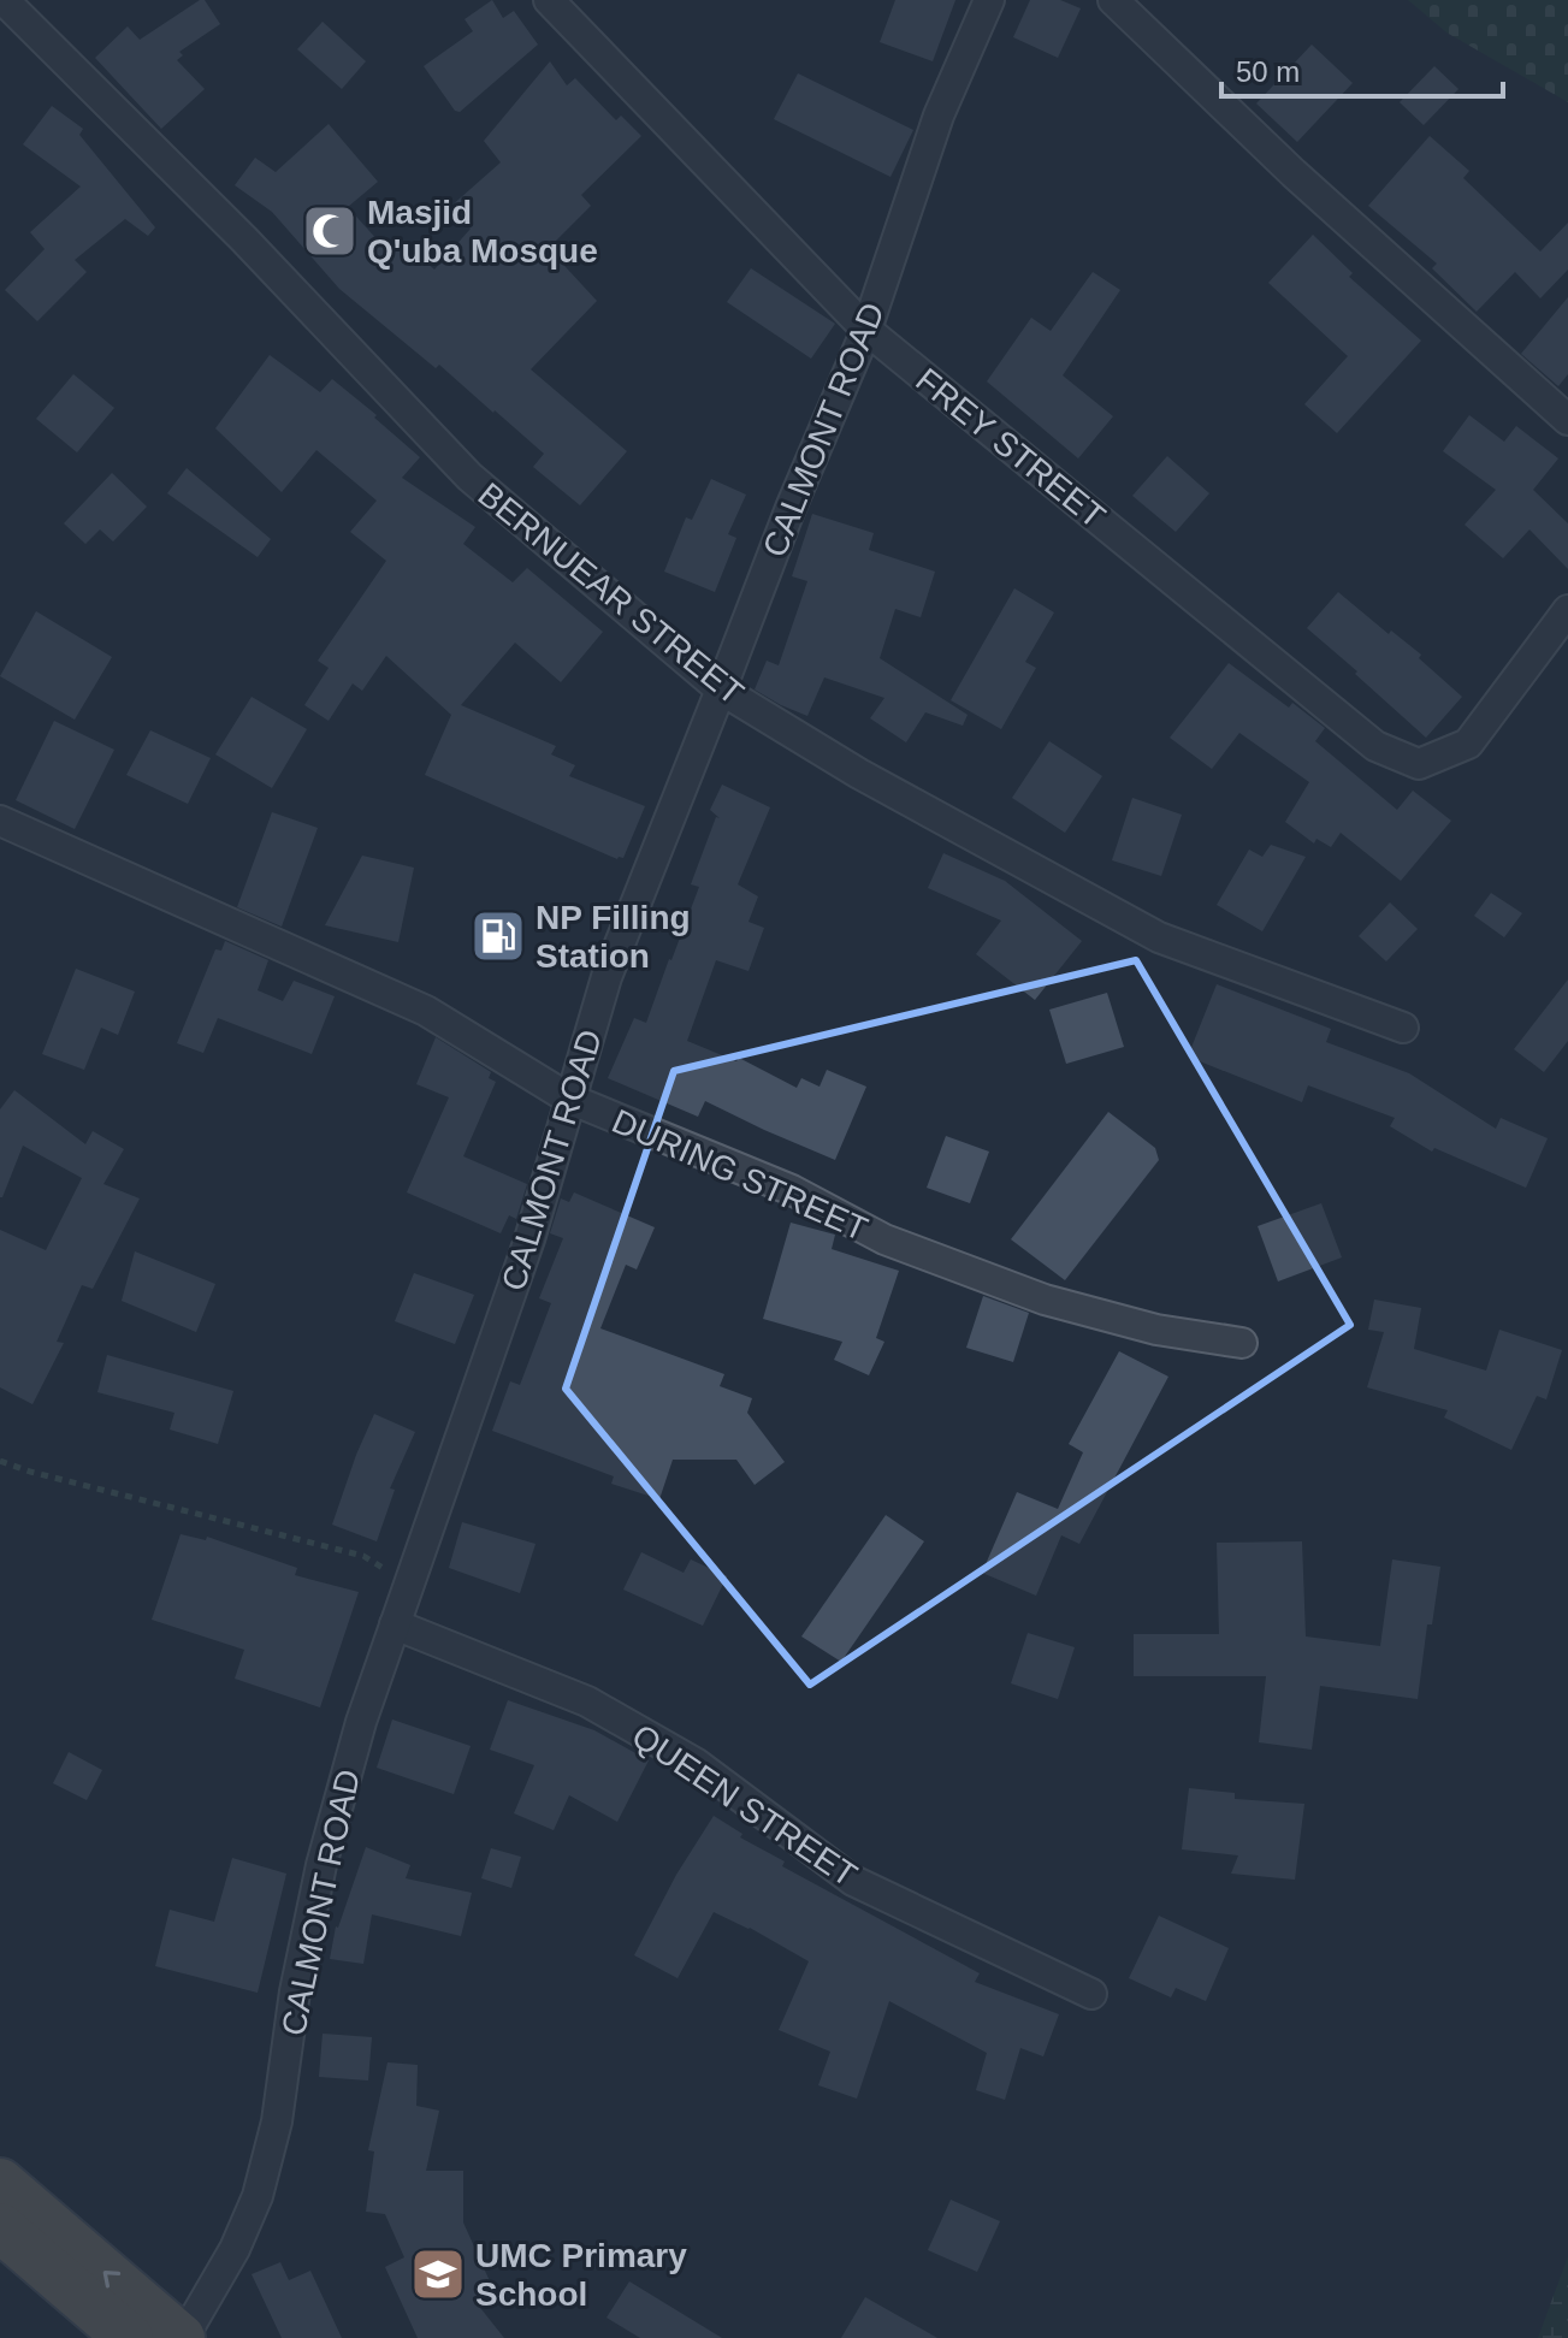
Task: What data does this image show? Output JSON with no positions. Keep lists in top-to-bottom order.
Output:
{
  "streets": {
    "street": [
      "CALMONT ROAD",
      "FREY STREET",
      "BERNUEAR STREET",
      "DURING STREET",
      "QUEEN STREET"
    ]
  },
  "crossings": [
    ["CALMONT ROAD", "FREY STREET"],
    ["CALMONT ROAD", "BERNUEAR STREET"],
    ["CALMONT ROAD", "DURING STREET"],
    ["CALMONT ROAD", "QUEEN STREET"]
  ],
  "places": {
    "mosque": ["Masjid Q'uba Mosque"],
    "fuel station": ["NP Filling Station"],
    "school or university": ["UMC Primary School"]
  },
  "scale_bar": "50 m"
}
